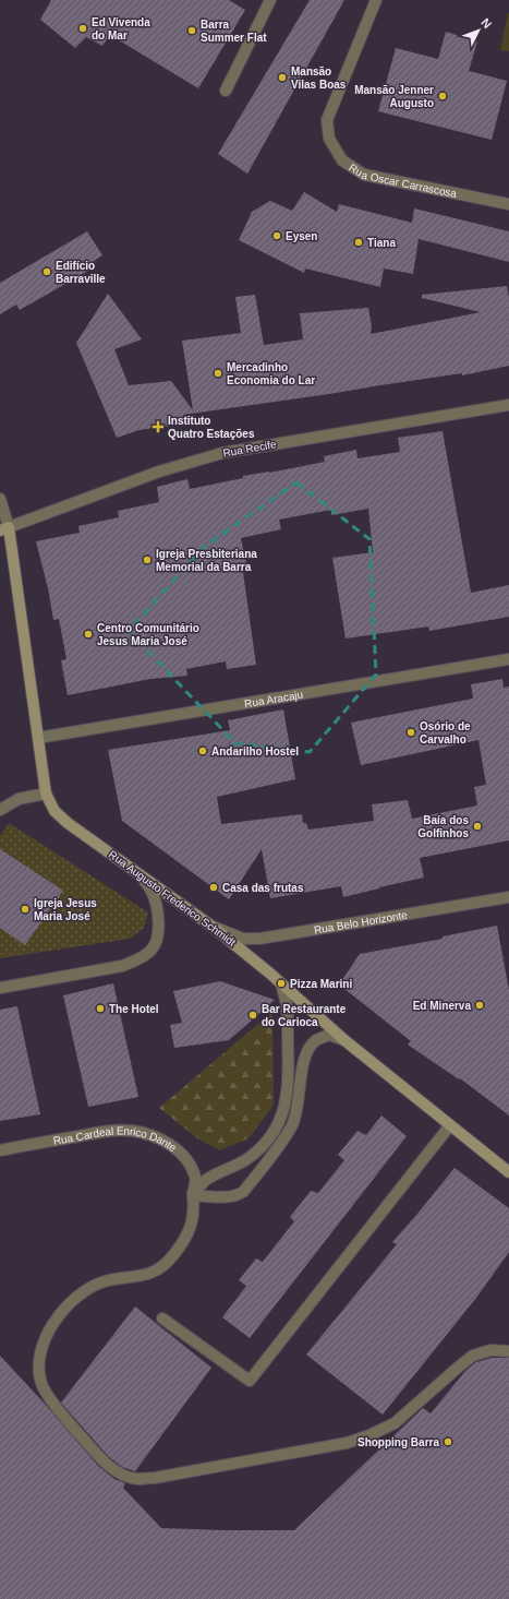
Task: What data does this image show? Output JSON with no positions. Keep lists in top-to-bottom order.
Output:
{
  "streets": {
    "street": [
      "Rua Oscar Carrascosa",
      "Rua Recife",
      "Rua Aracaju",
      "Rua Augusto Frederico Schmidt",
      "Rua Belo Horizonte",
      "Rua Cardeal Enrico Dante"
    ]
  },
  "crossings": [
    ["Rua Recife", "Rua Augusto Frederico Schmidt"],
    ["Rua Aracaju", "Rua Augusto Frederico Schmidt"],
    ["Rua Augusto Frederico Schmidt", "Rua Belo Horizonte"]
  ],
  "places": {
    "other": [
      "Ed Vivenda do Mar",
      "Barra Summer Flat",
      "Mansão Vilas Boas",
      "Mansão Jenner Augusto",
      "Eysen",
      "Tiana",
      "Edifício Barraville",
      "Mercadinho Economia do Lar",
      "Igreja Presbiteriana Memorial da Barra",
      "Centro Comunitário Jesus Maria José",
      "Osório de Carvalho",
      "Andarilho Hostel",
      "Baía dos Golfinhos",
      "Casa das frutas",
      "Igreja Jesus Maria José",
      "Pizza Marini",
      "Ed Minerva",
      "The Hotel",
      "Bar Restaurante do Carioca",
      "Shopping Barra"
    ],
    "health": ["Instituto Quatro Estações"]
  },
  "north": "top right"
}
